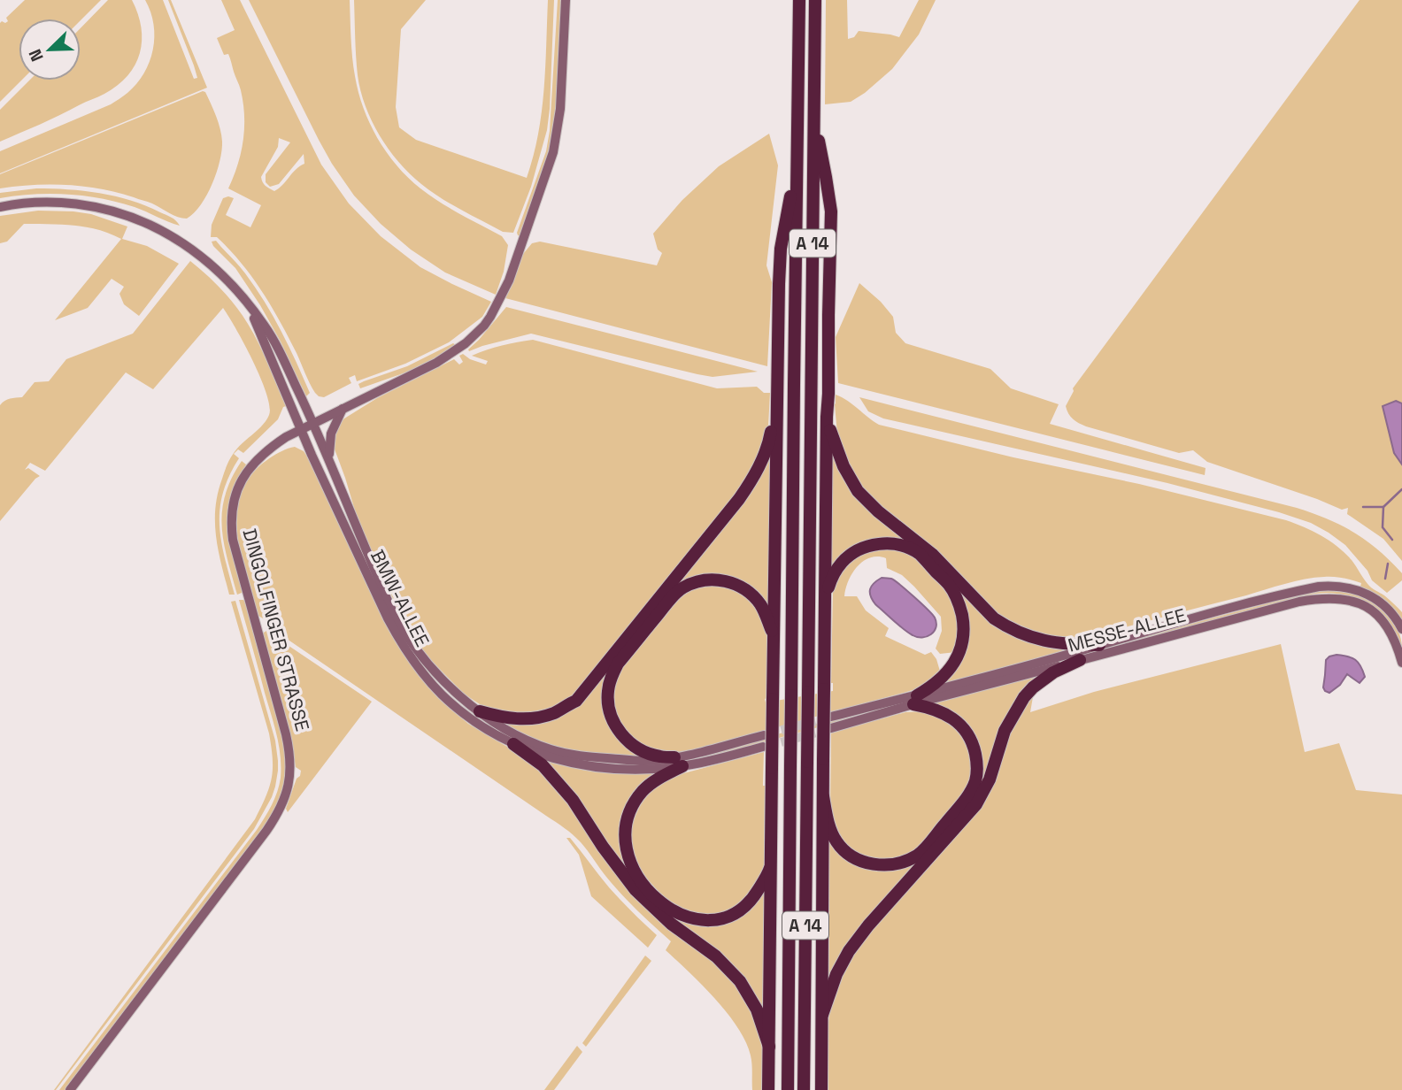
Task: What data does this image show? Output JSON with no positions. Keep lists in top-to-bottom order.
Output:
{
  "streets": {
    "highway": ["A 14"],
    "main road": ["BMW-ALLEE", "DINGOLFINGER STRASSE", "MESSE-ALLEE"]
  },
  "crossings": [
    ["BMW-ALLEE", "DINGOLFINGER STRASSE"]
  ],
  "north": "bottom left"
}
